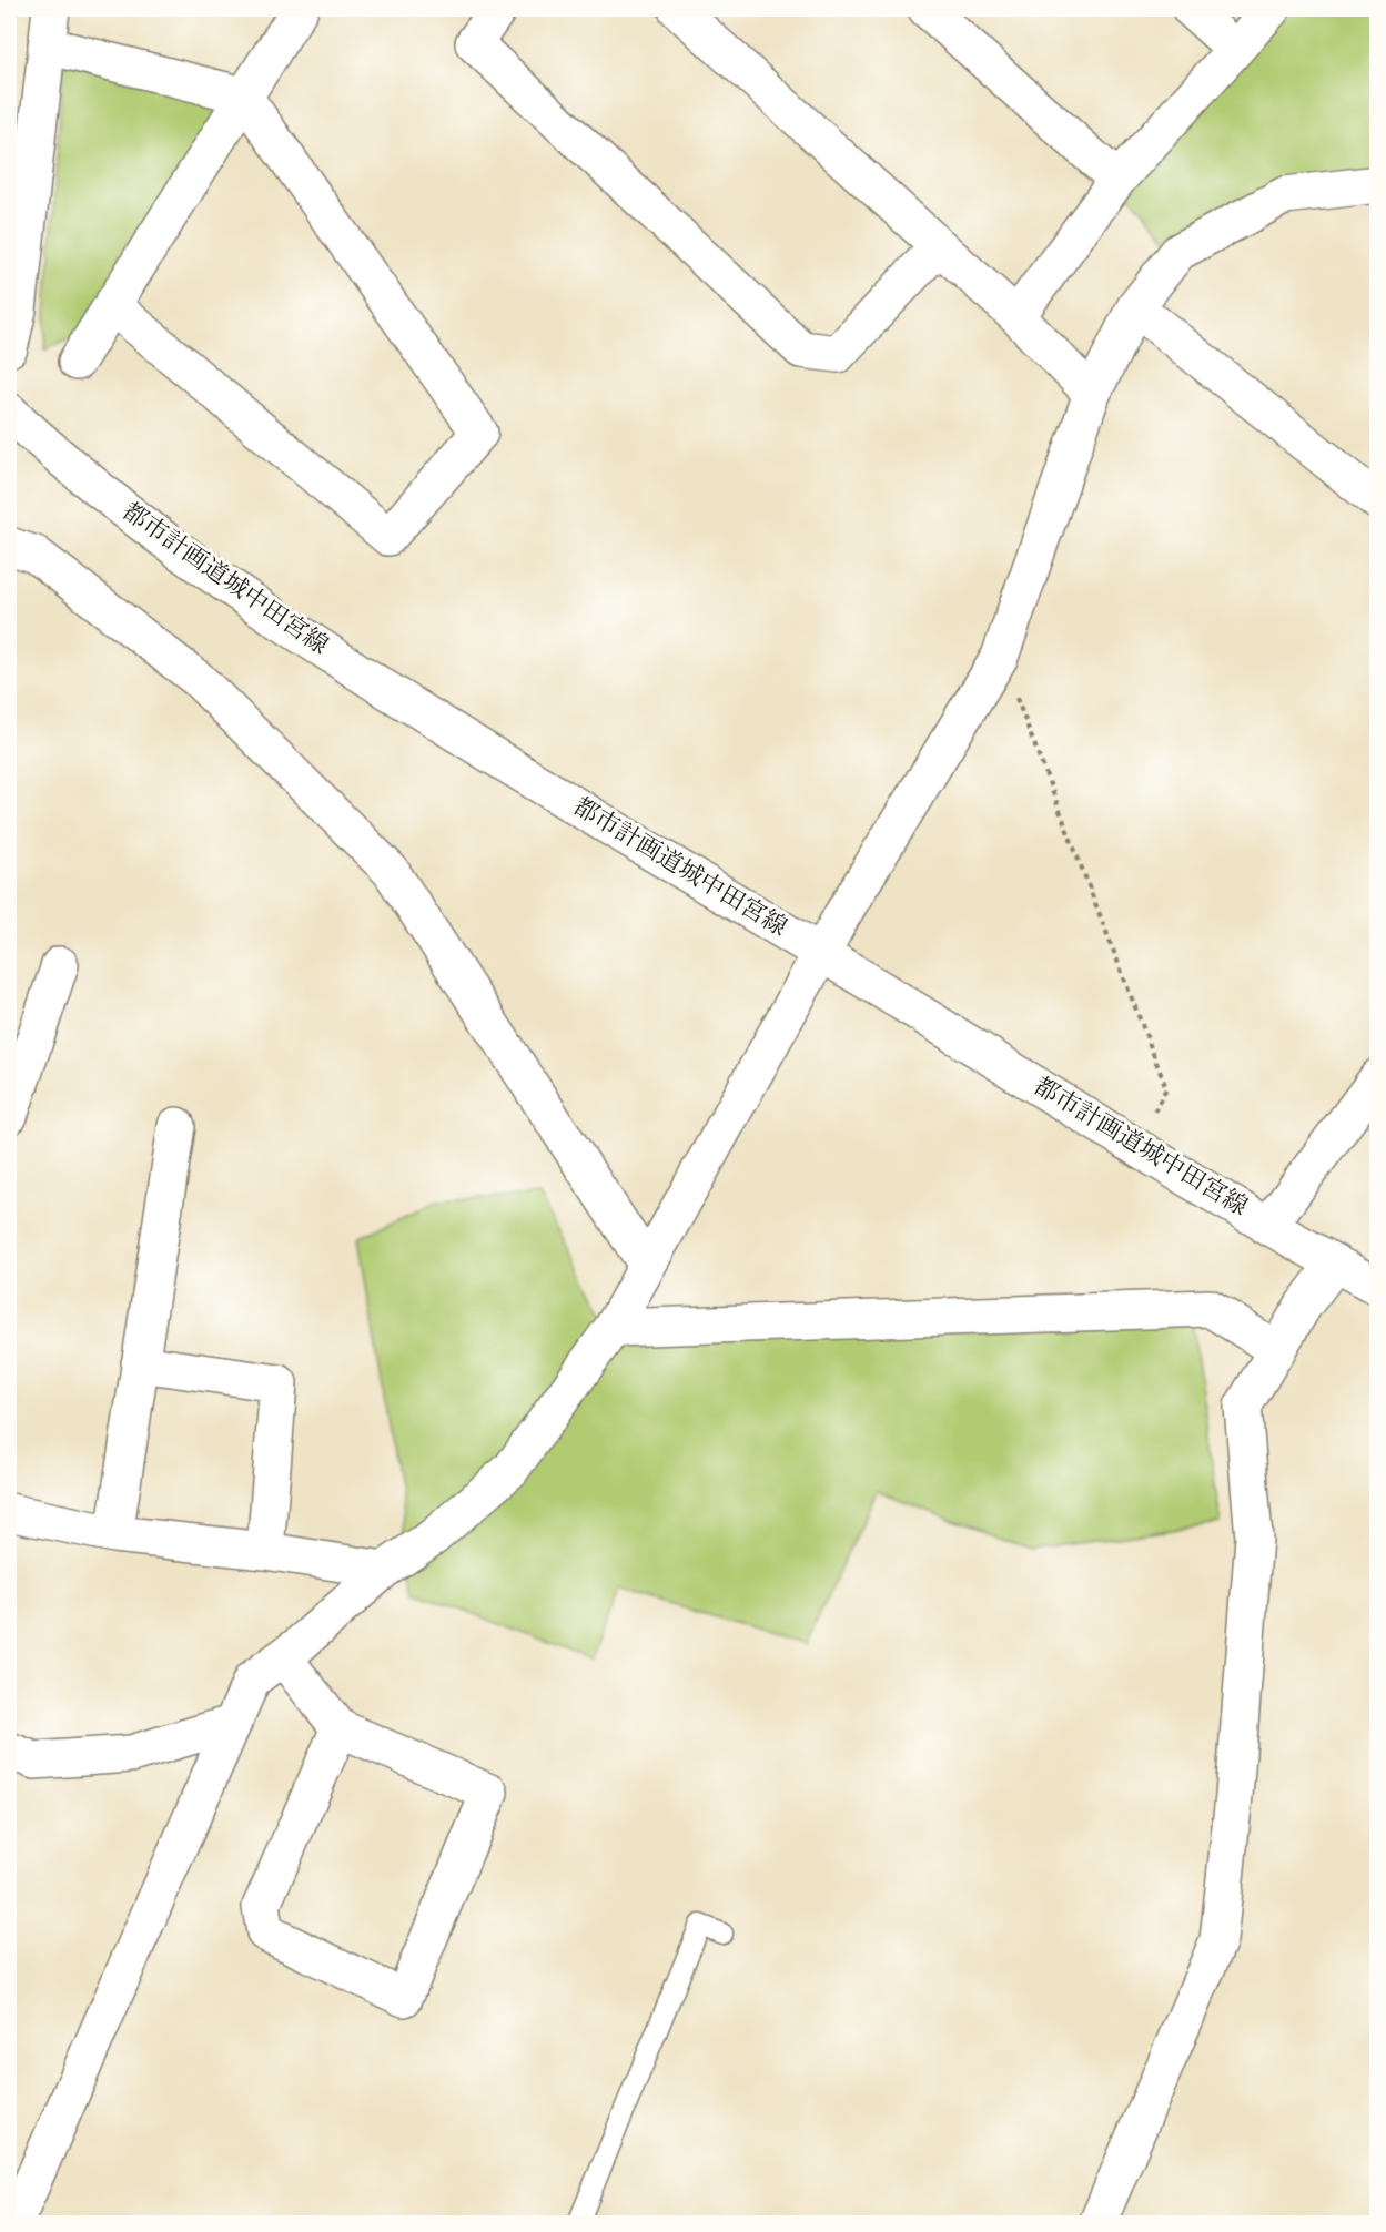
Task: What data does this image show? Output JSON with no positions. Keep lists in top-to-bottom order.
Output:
{
  "streets": {
    "street": ["都市計画道城中田宮線"]
  }
}
